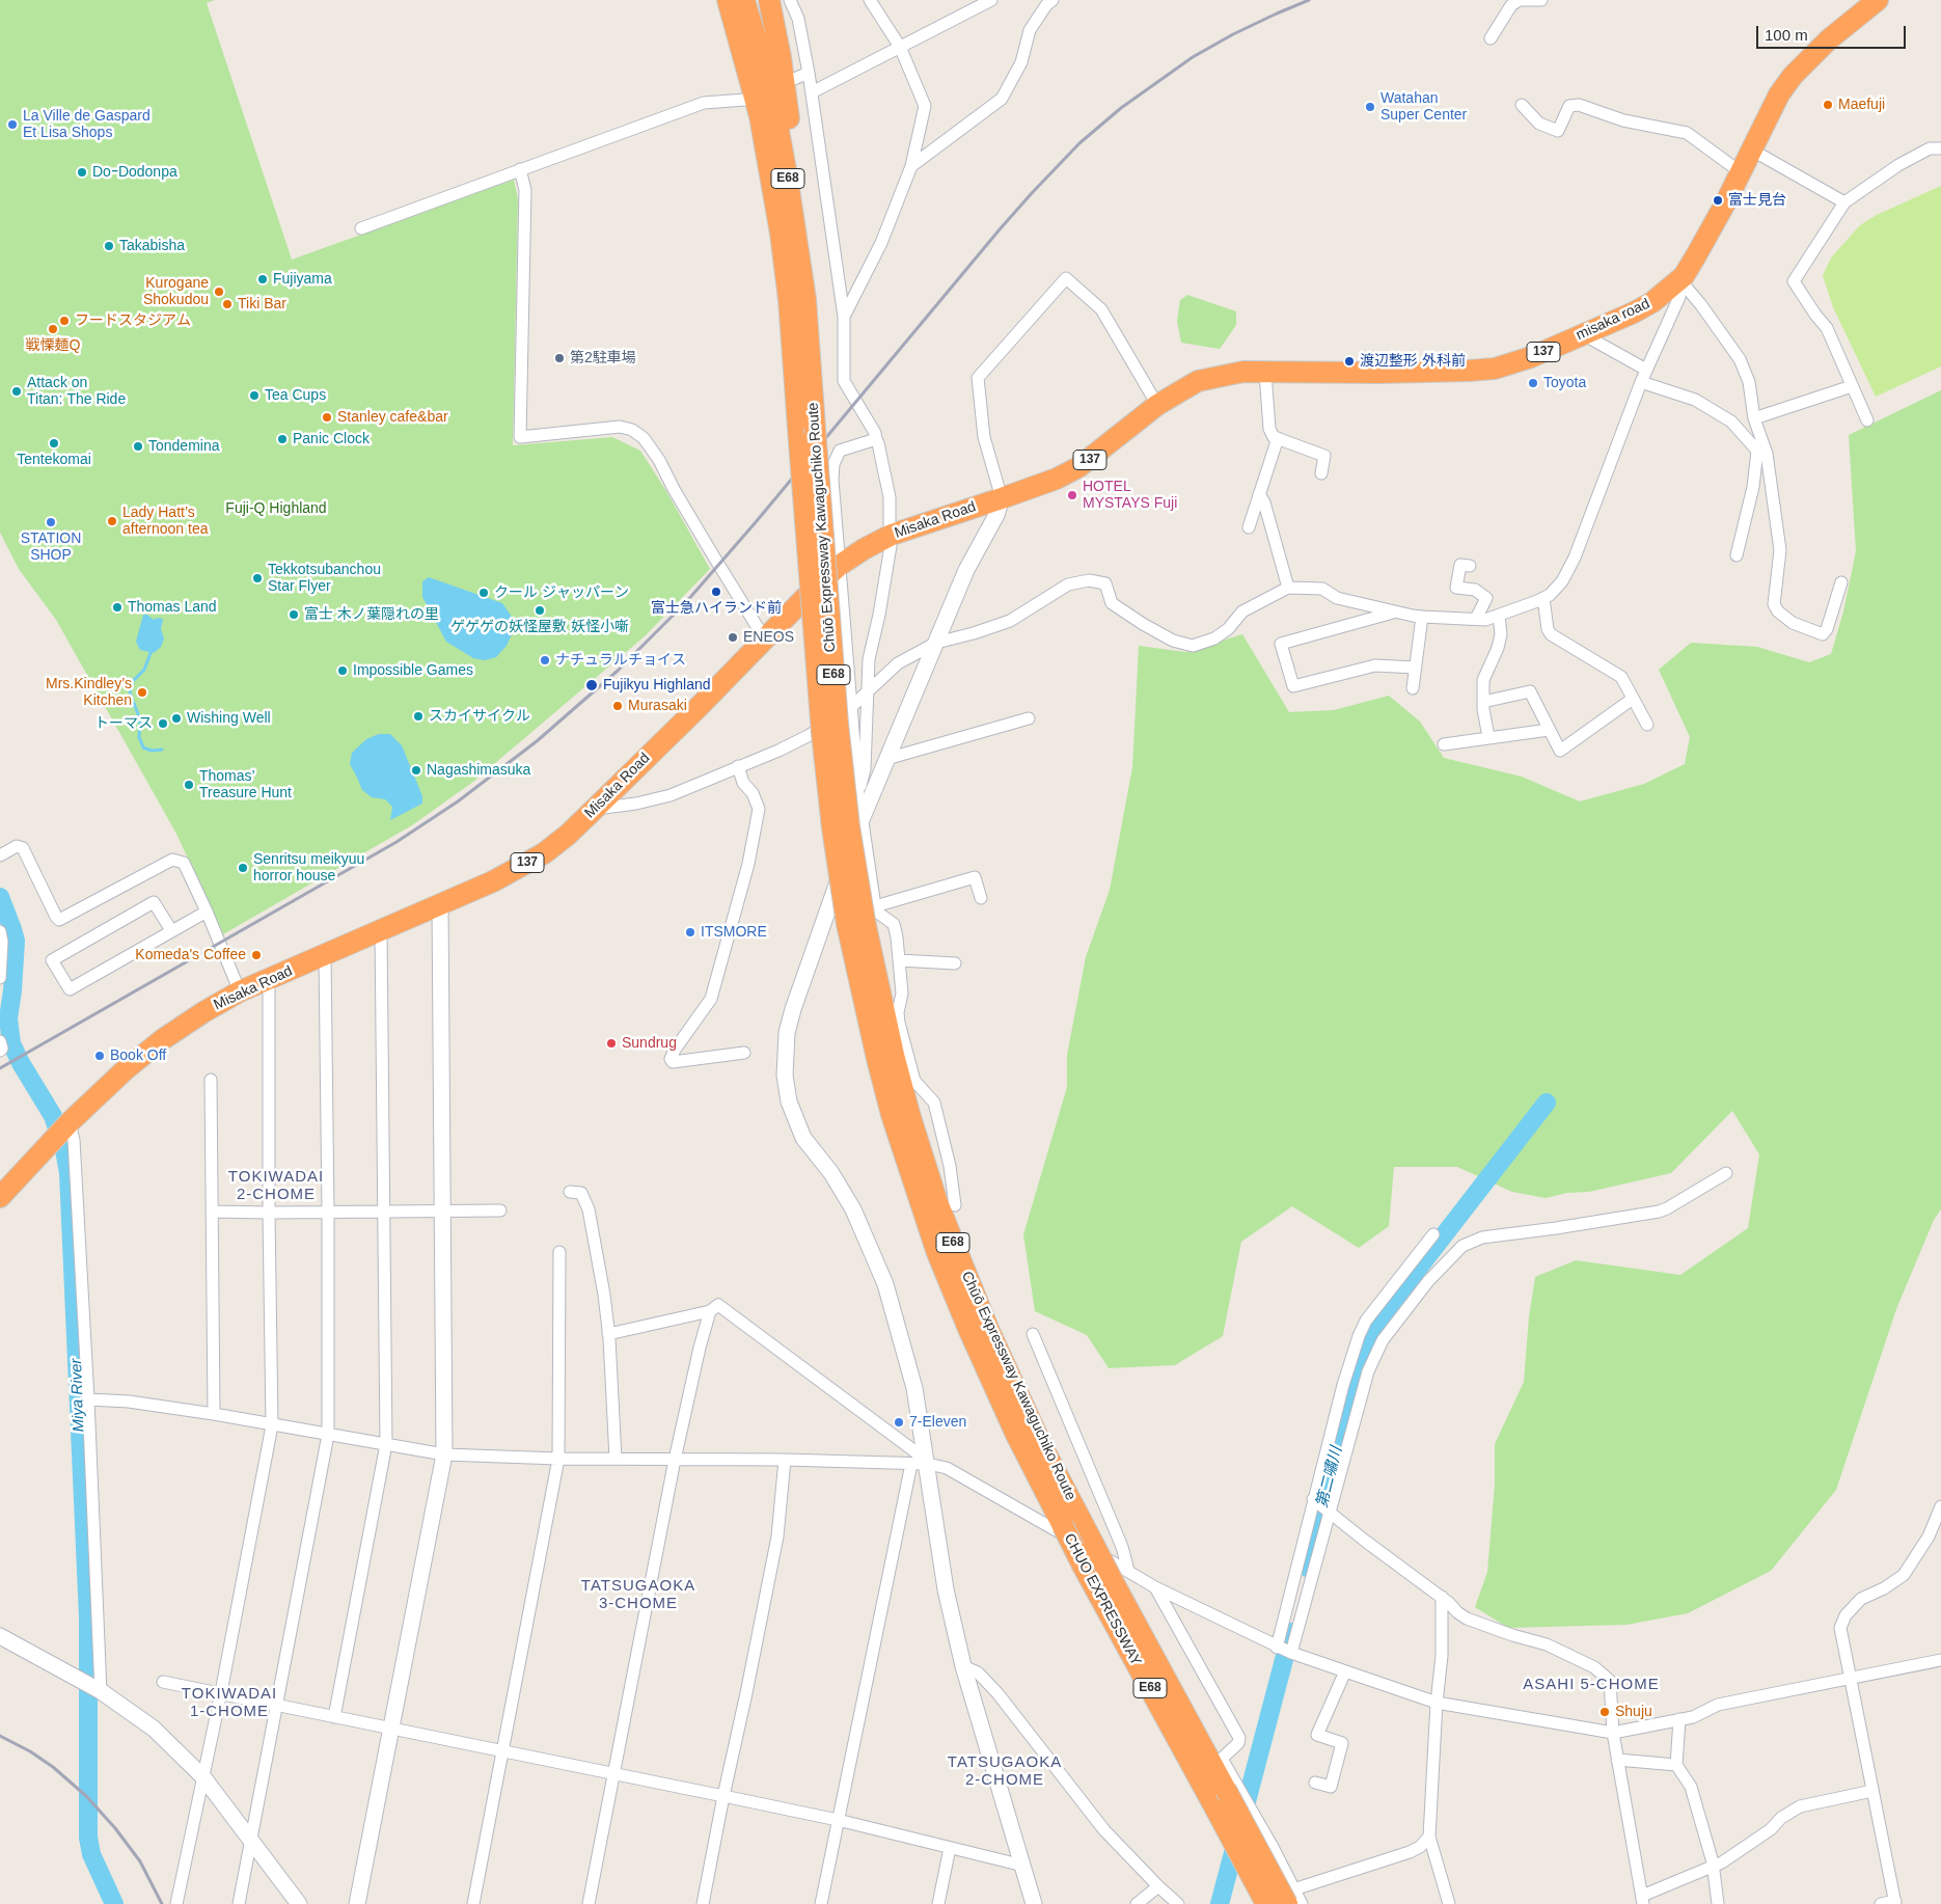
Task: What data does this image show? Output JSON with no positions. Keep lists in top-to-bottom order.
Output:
{
  "streets": {
    "highway": [
      "E68",
      "misaka road",
      "137",
      "Misaka Road",
      "Chūō Expressway Kawaguchiko Route",
      "CHUO EXPRESSWAY"
    ]
  },
  "crossings": [
    ["misaka road", "Misaka Road"],
    ["Chūō Expressway Kawaguchiko Route", "CHUO EXPRESSWAY"]
  ],
  "districts": [
    "TOKIWADAI 2-CHOME",
    "TATSUGAOKA 3-CHOME",
    "ASAHI 5-CHOME",
    "TOKIWADAI 1-CHOME",
    "TATSUGAOKA 2-CHOME"
  ],
  "water": ["Miya River", "第二嘯川"],
  "parks": ["Fuji-Q Highland"],
  "places": [
    "Maefuji",
    "Watahan Super Center",
    "La Ville de Gaspard Et Lisa Shops",
    "DoｰDodonpa",
    "富士見台",
    "Takabisha",
    "Fujiyama",
    "Kurogane Shokudou",
    "Tiki Bar",
    "フードスタジアム",
    "戦慄麺Q",
    "第2駐車場",
    "渡辺整形 外科前",
    "Toyota",
    "Attack on Titan: The Ride",
    "Tea Cups",
    "Stanley cafe&bar",
    "Panic Clock",
    "Tentekomai",
    "Tondemina",
    "HOTEL MYSTAYS Fuji",
    "Lady Hatt’s afternoon tea",
    "STATION SHOP",
    "Tekkotsubanchou Star Flyer",
    "富士急ハイランド前",
    "クール ジャッパーン",
    "Thomas Land",
    "ゲゲゲの妖怪屋敷 妖怪小噺",
    "富士 木ノ葉隠れの里",
    "ENEOS",
    "ナチュラルチョイス",
    "Impossible Games",
    "Fujikyu Highland",
    "Mrs.Kindley’s Kitchen",
    "Murasaki",
    "スカイサイクル",
    "Wishing Well",
    "トーマス",
    "Nagashimasuka",
    "Thomas’ Treasure Hunt",
    "Senritsu meikyuu horror house",
    "ITSMORE",
    "Komeda's Coffee",
    "Sundrug",
    "Book Off",
    "7-Eleven",
    "Shuju"
  ],
  "scale_bar": "100 m"
}
